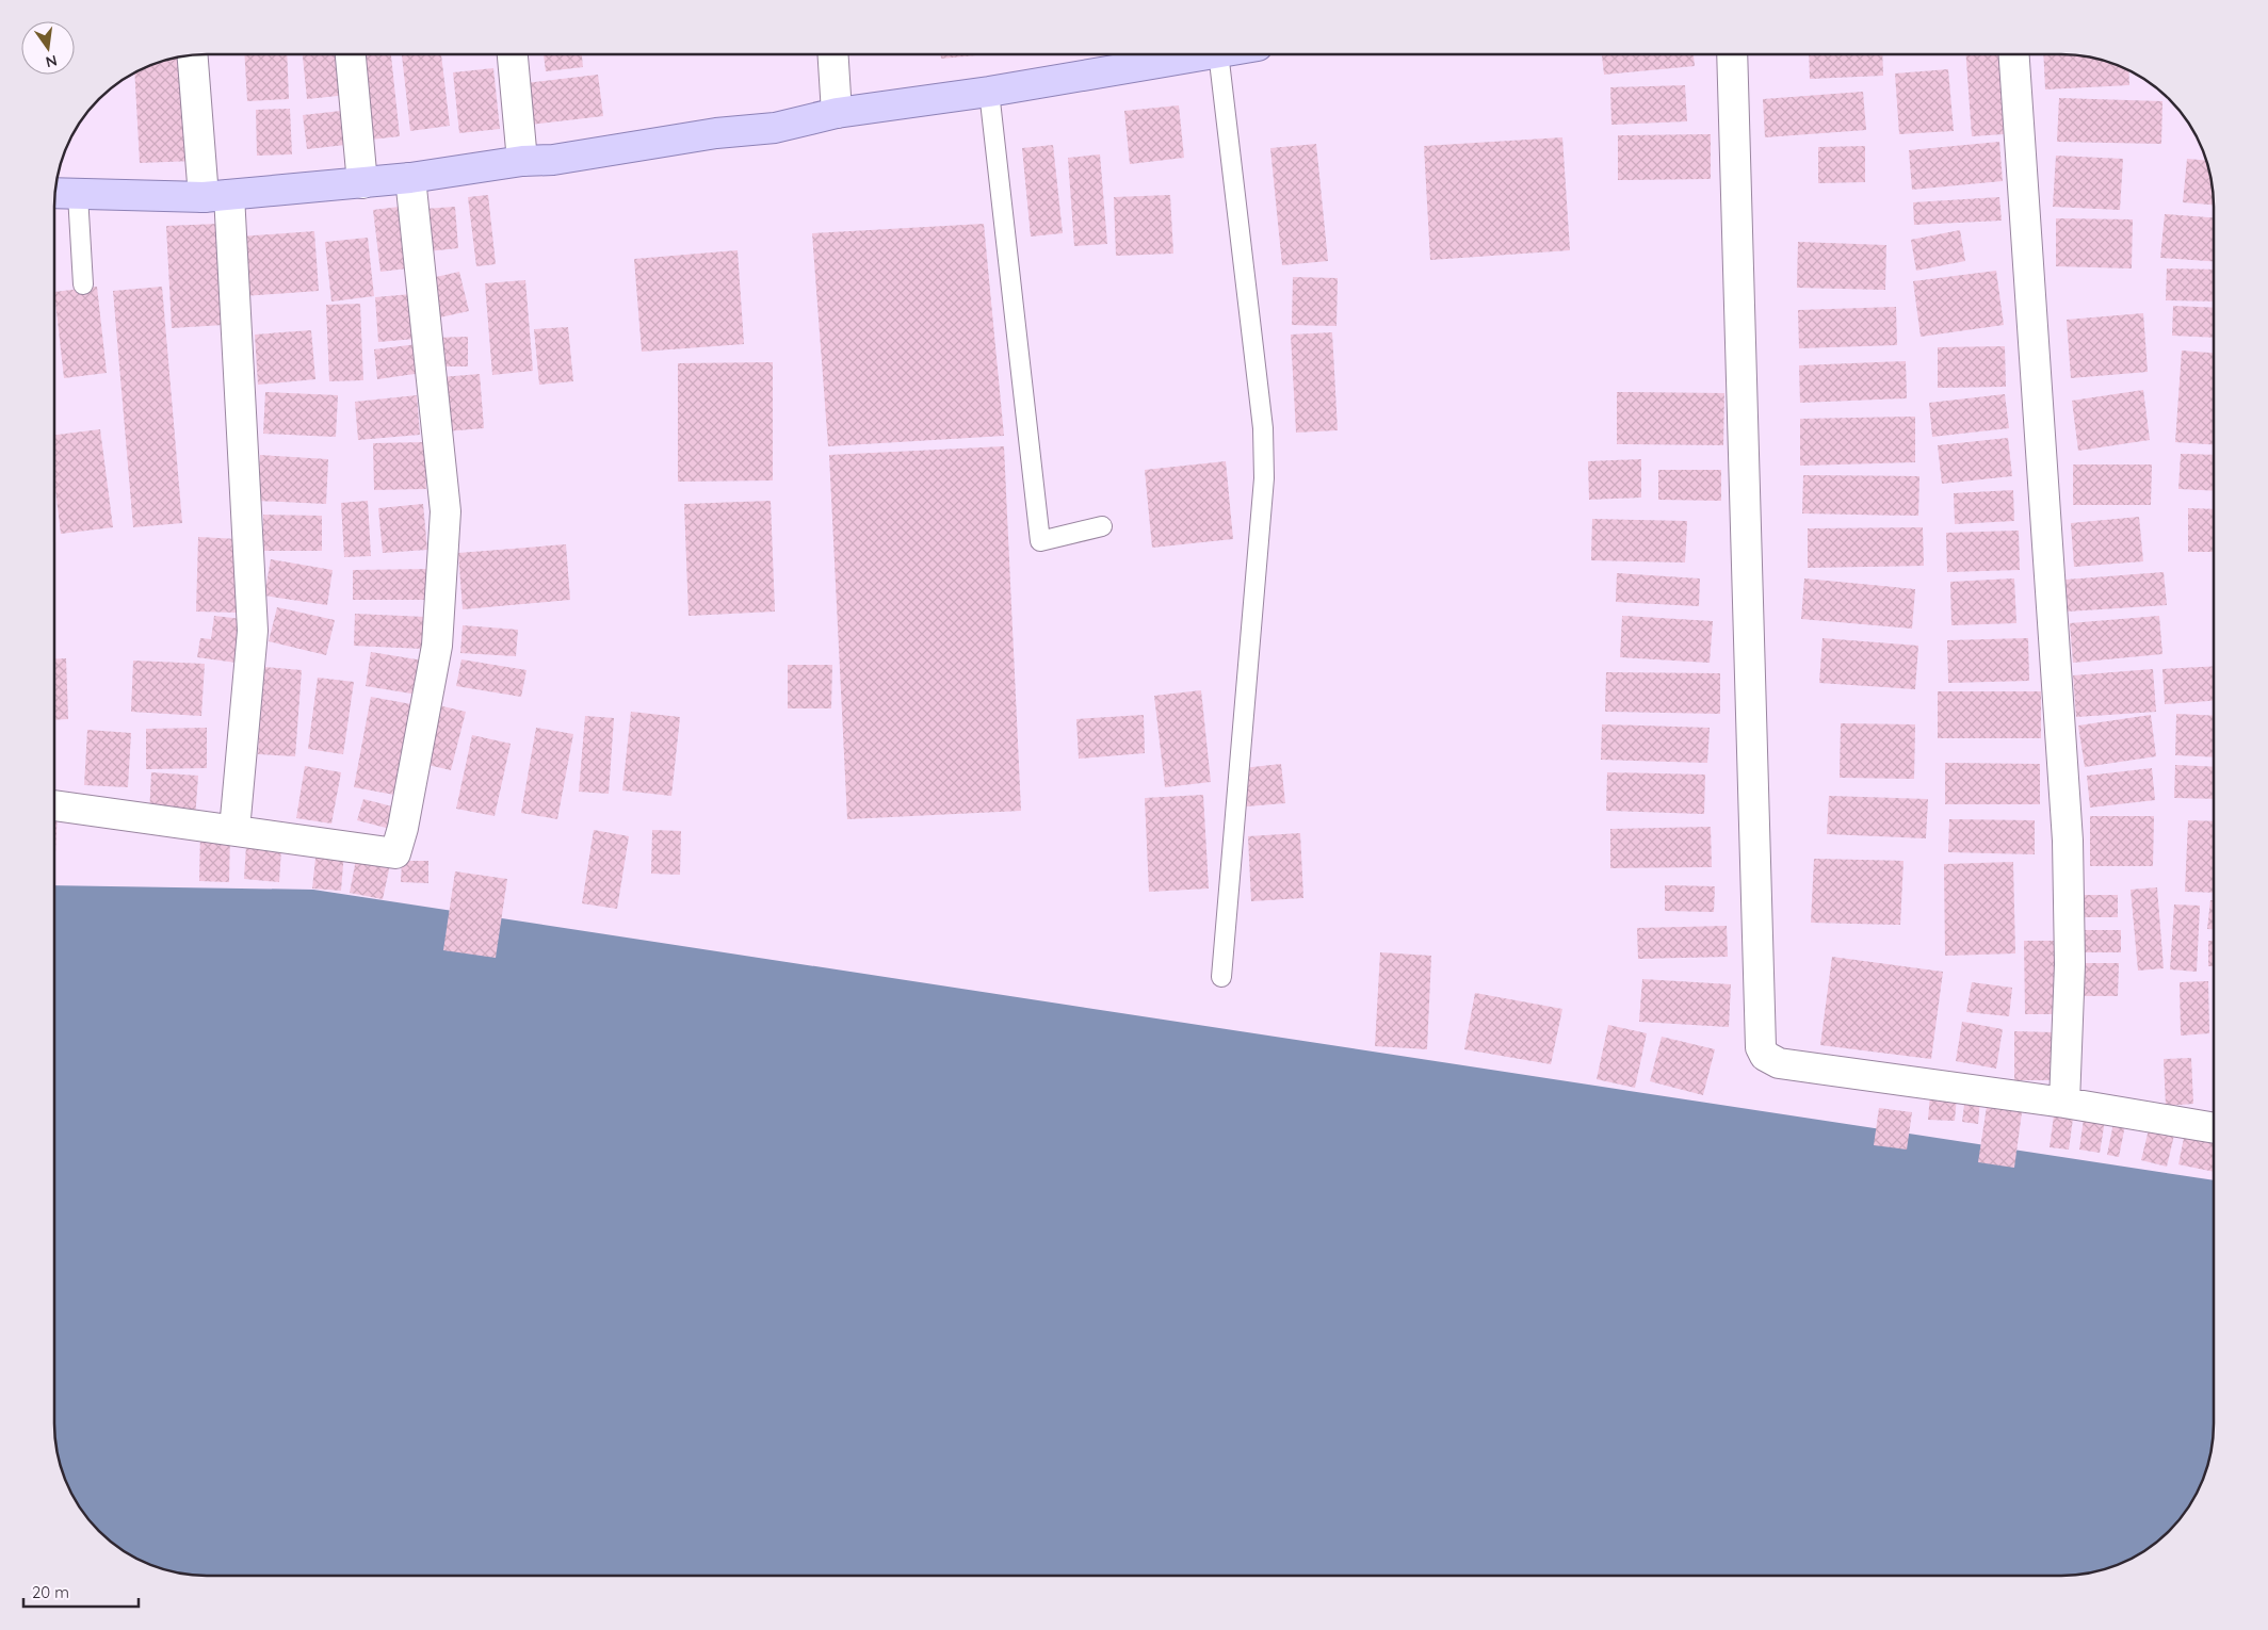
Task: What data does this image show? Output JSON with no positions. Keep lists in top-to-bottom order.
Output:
{
  "scale_bar": "20 m",
  "north": "bottom"
}
